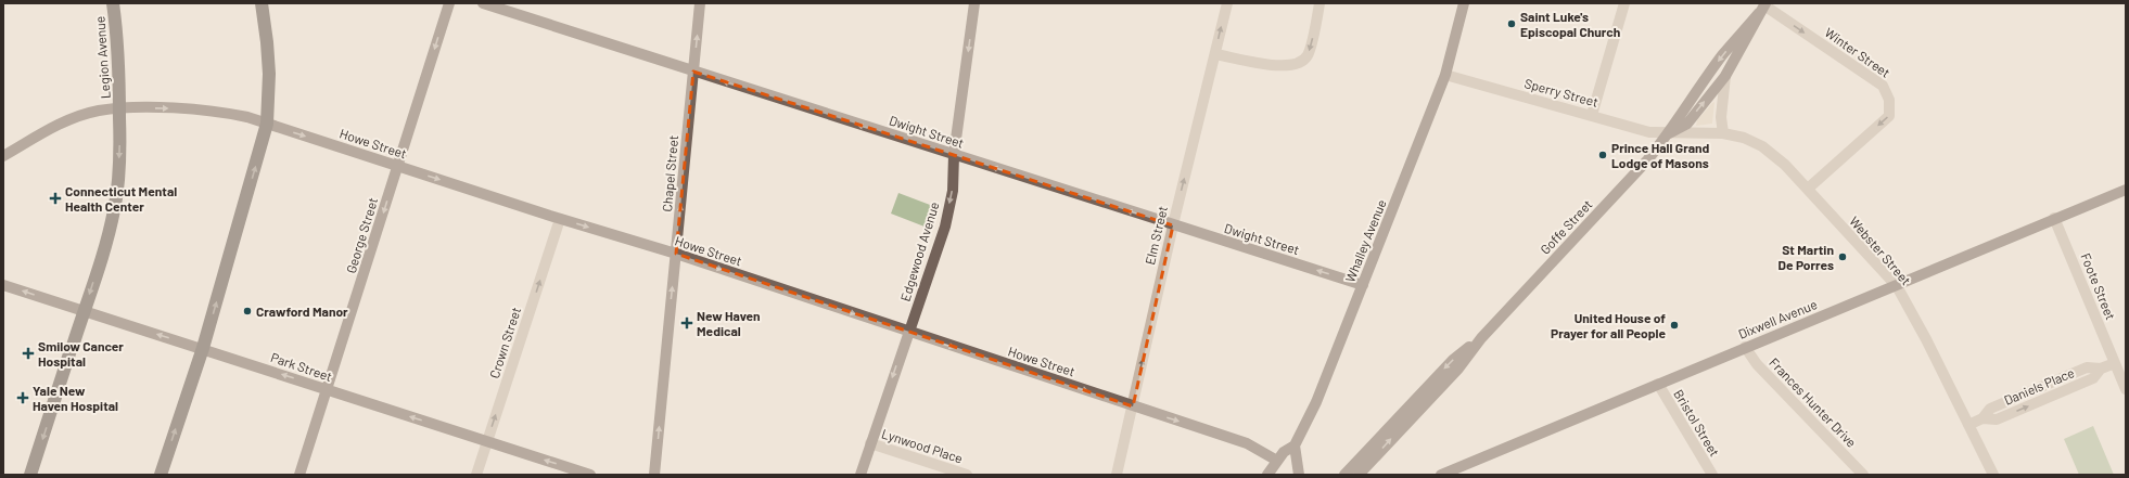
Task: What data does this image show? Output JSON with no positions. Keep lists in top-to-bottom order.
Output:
{
  "streets": {
    "highway": ["Legion Avenue"],
    "main road": [
      "Dwight Street",
      "Howe Street",
      "Chapel Street",
      "Goffe Street",
      "George Street",
      "Whalley Avenue",
      "Edgewood Avenue",
      "Dixwell Avenue",
      "Park Street"
    ],
    "street": [
      "Winter Street",
      "Sperry Street",
      "Elm Street",
      "Webster Street",
      "Foote Street",
      "Crown Street",
      "Daniels Place",
      "Frances Hunter Drive",
      "Bristol Street",
      "Lynwood Place"
    ]
  },
  "crossings": [
    ["Winter Street", "Goffe Street"],
    ["Winter Street", "Webster Street"],
    ["Legion Avenue", "Howe Street"],
    ["Legion Avenue", "Park Street"],
    ["Sperry Street", "Goffe Street"],
    ["Sperry Street", "Whalley Avenue"],
    ["Sperry Street", "Webster Street"],
    ["Dwight Street", "Chapel Street"],
    ["Dwight Street", "Elm Street"],
    ["Dwight Street", "Whalley Avenue"],
    ["Dwight Street", "Edgewood Avenue"],
    ["Howe Street", "Chapel Street"],
    ["Howe Street", "George Street"],
    ["Howe Street", "Elm Street"],
    ["Howe Street", "Whalley Avenue"],
    ["Howe Street", "Edgewood Avenue"],
    ["Howe Street", "Crown Street"],
    ["Goffe Street", "Webster Street"],
    ["George Street", "Park Street"],
    ["Webster Street", "Dixwell Avenue"],
    ["Webster Street", "Daniels Place"],
    ["Edgewood Avenue", "Lynwood Place"],
    ["Foote Street", "Dixwell Avenue"],
    ["Foote Street", "Daniels Place"],
    ["Dixwell Avenue", "Frances Hunter Drive"],
    ["Dixwell Avenue", "Bristol Street"],
    ["Crown Street", "Park Street"]
  ],
  "one_way": [
    "Legion Avenue",
    "Dwight Street",
    "Howe Street",
    "Chapel Street",
    "George Street",
    "Elm Street",
    "Edgewood Avenue",
    "Crown Street",
    "Park Street"
  ],
  "places": {
    "other": [
      "Saint Luke's Episcopal Church",
      "Prince Hall Grand Lodge of Masons",
      "St Martin De Porres",
      "Crawford Manor",
      "United House of Prayer for all People"
    ],
    "health": [
      "Connecticut Mental Health Center",
      "New Haven Medical",
      "Smilow Cancer Hospital",
      "Yale New Haven Hospital"
    ]
  }
}
